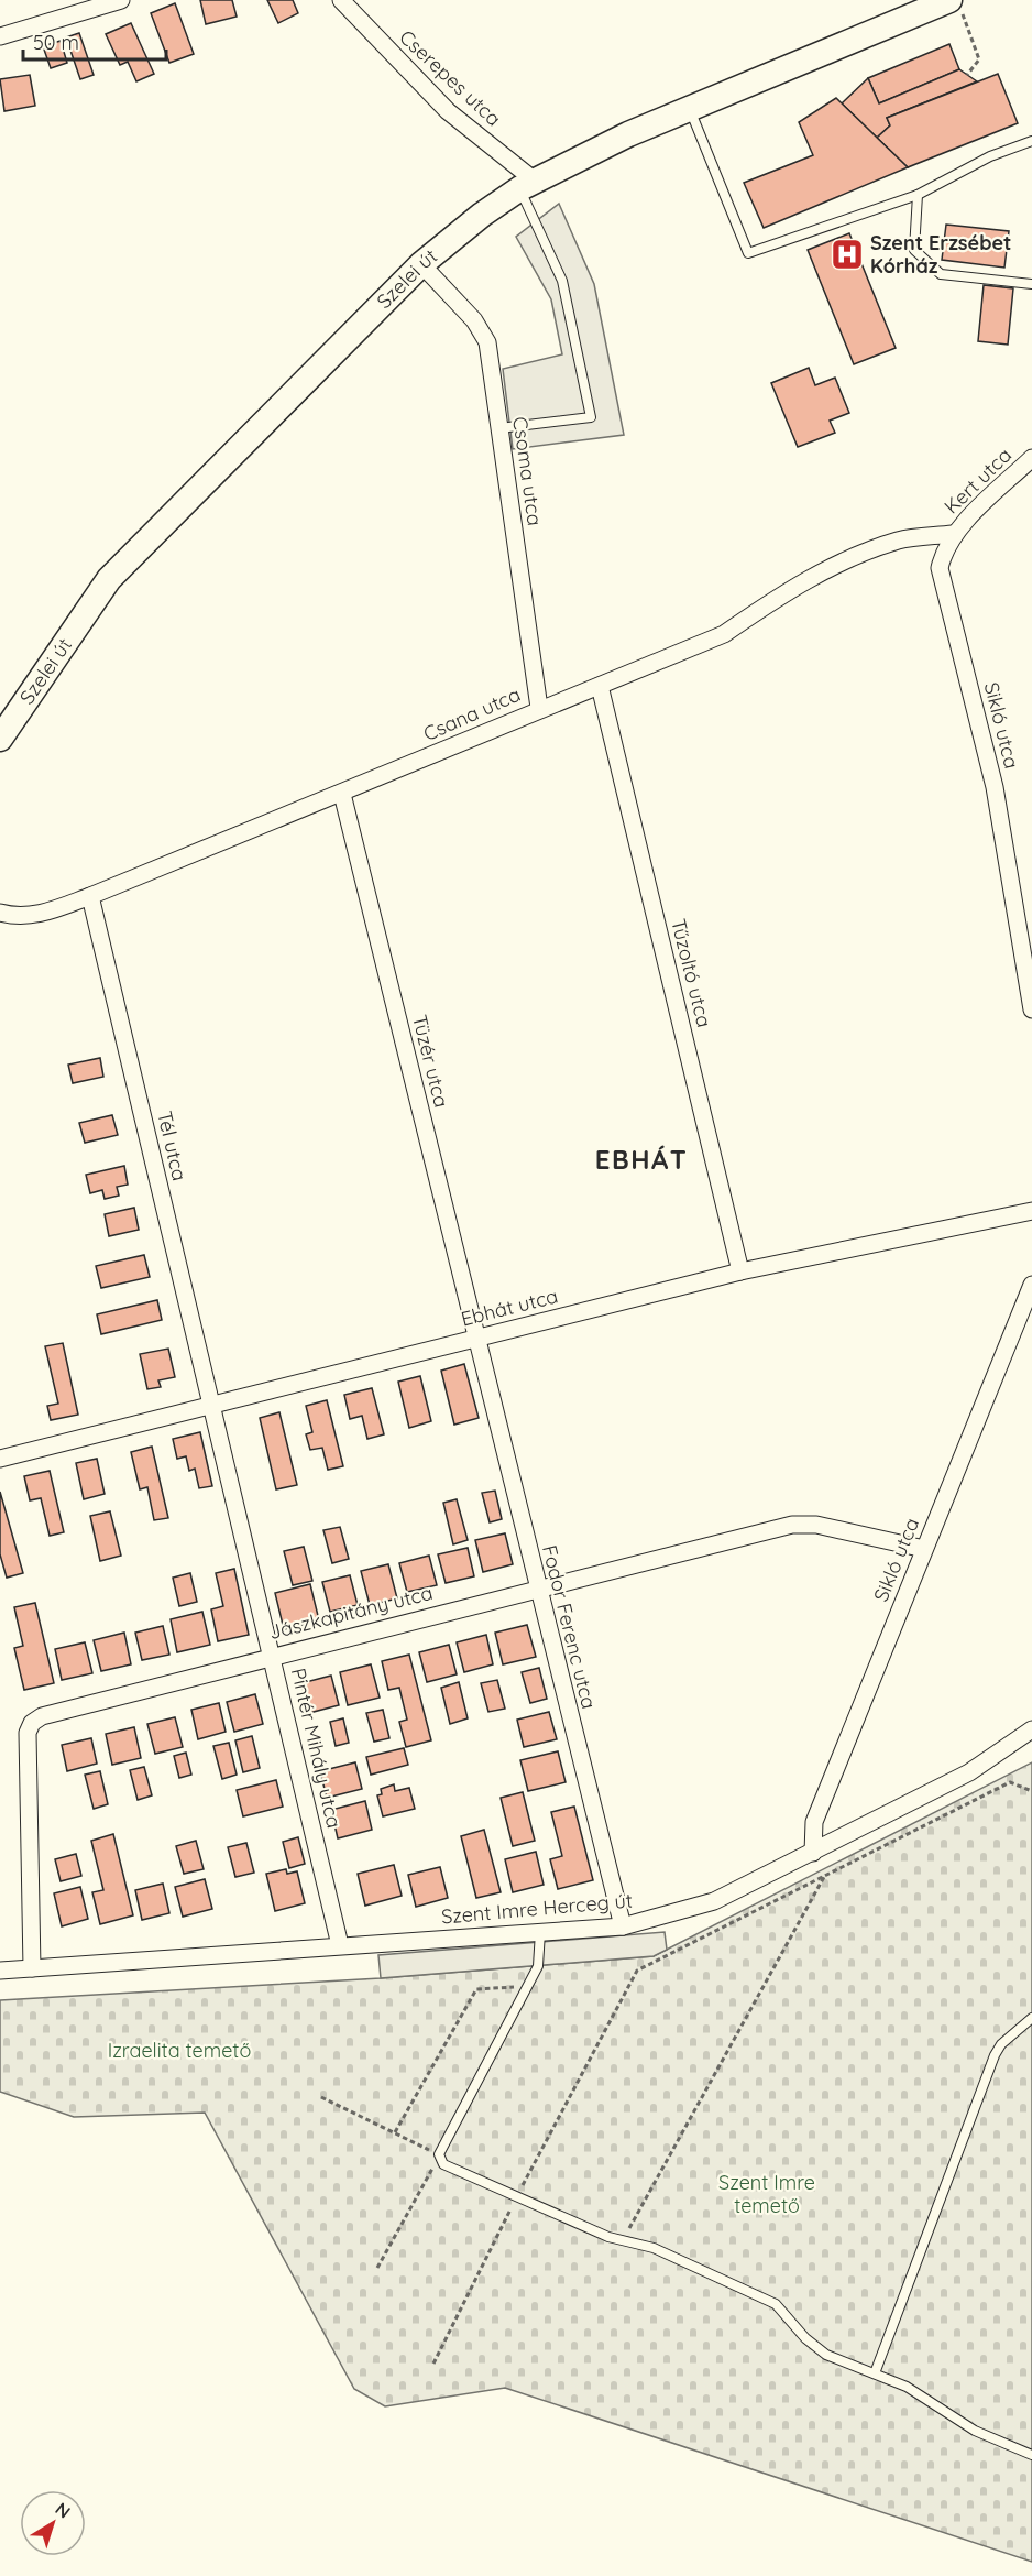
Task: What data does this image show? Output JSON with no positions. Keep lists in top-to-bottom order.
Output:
{
  "streets": {
    "main road": ["Szelei út"],
    "street": [
      "Cserepes utca",
      "Csoma utca",
      "Kert utca",
      "Csana utca",
      "Sikló utca",
      "Tűzoltó utca",
      "Tüzér utca",
      "Tél utca",
      "Ebhát utca",
      "Jászkapitány utca",
      "Fodor Ferenc utca",
      "Pintér Mihály utca",
      "Szent Imre Herceg út"
    ]
  },
  "crossings": [
    ["Cserepes utca", "Szelei út"],
    ["Szelei út", "Csoma utca"],
    ["Csoma utca", "Csana utca"],
    ["Kert utca", "Csana utca"],
    ["Kert utca", "Sikló utca"],
    ["Csana utca", "Sikló utca"],
    ["Csana utca", "Tűzoltó utca"],
    ["Csana utca", "Tüzér utca"],
    ["Csana utca", "Tél utca"],
    ["Sikló utca", "Jászkapitány utca"],
    ["Sikló utca", "Szent Imre Herceg út"],
    ["Tűzoltó utca", "Ebhát utca"],
    ["Tüzér utca", "Ebhát utca"],
    ["Tüzér utca", "Fodor Ferenc utca"],
    ["Tél utca", "Ebhát utca"],
    ["Tél utca", "Pintér Mihály utca"],
    ["Ebhát utca", "Fodor Ferenc utca"],
    ["Ebhát utca", "Pintér Mihály utca"],
    ["Jászkapitány utca", "Fodor Ferenc utca"],
    ["Jászkapitány utca", "Pintér Mihály utca"],
    ["Jászkapitány utca", "Szent Imre Herceg út"],
    ["Fodor Ferenc utca", "Szent Imre Herceg út"],
    ["Pintér Mihály utca", "Szent Imre Herceg út"]
  ],
  "districts": ["EBHÁT"],
  "parks": ["Izraelita temető", "Szent Imre temető"],
  "places": {
    "hospital": ["Szent Erzsébet Kórház"]
  },
  "scale_bar": "50 m",
  "north": "top right"
}
